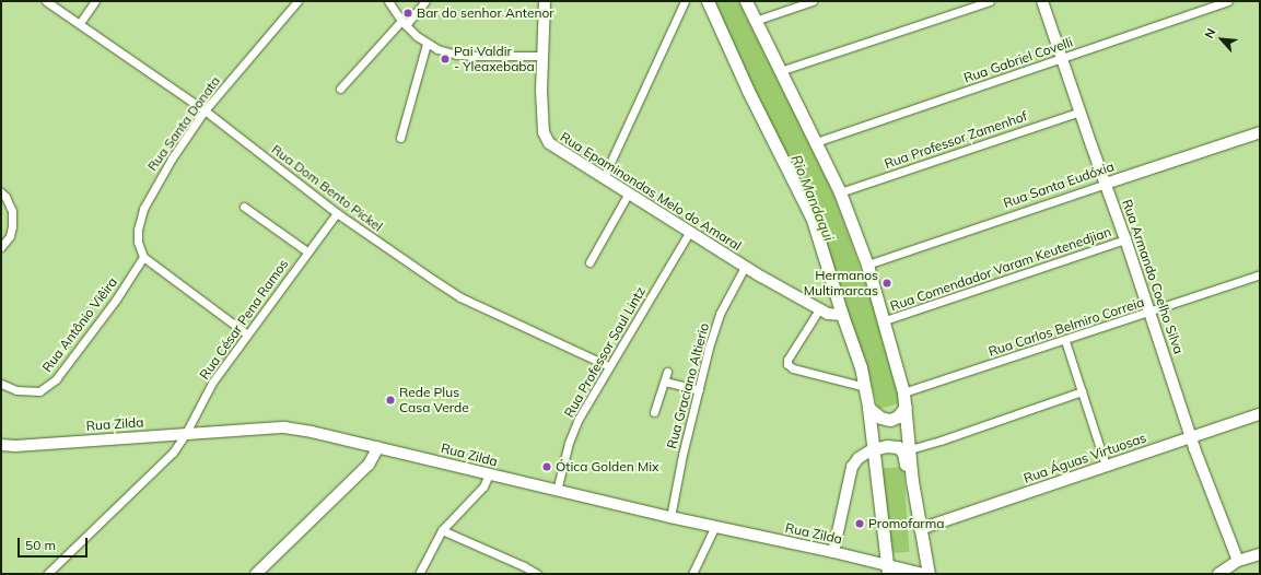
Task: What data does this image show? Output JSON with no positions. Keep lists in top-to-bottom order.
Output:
{
  "streets": {
    "street": [
      "Rua Gabriel Covelli",
      "Rua Santa Donata",
      "Rua Professor Zamenhof",
      "Rua Santa Eudóxia",
      "Rua Dom Bento Pickel",
      "Rua Epaminondas Melo do Amaral",
      "Rua Comendador Varam Keutenedjian",
      "Rua Armando Coelho Silva",
      "Rua César Pena Ramos",
      "Rua Antônio Viêira",
      "Rua Carlos Belmiro Correia",
      "Rua Professor Saul Lintz",
      "Rua Graciano Altierio",
      "Rua Zilda",
      "Rua Águas Virtuosas"
    ]
  },
  "crossings": [
    ["Rua Gabriel Covelli", "Rua Armando Coelho Silva"],
    ["Rua Santa Donata", "Rua Dom Bento Pickel"],
    ["Rua Santa Donata", "Rua Antônio Viêira"],
    ["Rua Professor Zamenhof", "Rua Armando Coelho Silva"],
    ["Rua Santa Eudóxia", "Rua Armando Coelho Silva"],
    ["Rua Dom Bento Pickel", "Rua César Pena Ramos"],
    ["Rua Dom Bento Pickel", "Rua Professor Saul Lintz"],
    ["Rua Epaminondas Melo do Amaral", "Rua Professor Saul Lintz"],
    ["Rua Epaminondas Melo do Amaral", "Rua Graciano Altierio"],
    ["Rua Comendador Varam Keutenedjian", "Rua Armando Coelho Silva"],
    ["Rua Armando Coelho Silva", "Rua Carlos Belmiro Correia"],
    ["Rua Armando Coelho Silva", "Rua Águas Virtuosas"],
    ["Rua César Pena Ramos", "Rua Zilda"],
    ["Rua Professor Saul Lintz", "Rua Zilda"],
    ["Rua Graciano Altierio", "Rua Zilda"]
  ],
  "water": ["Rio Mandaqui"],
  "places": [
    "Bar do senhor Antenor",
    "Pai Valdir - Yleaxebaba",
    "Hermanos Multimarcas",
    "Rede Plus Casa Verde",
    "Ótica Golden Mix",
    "Promofarma"
  ],
  "scale_bar": "50 m",
  "north": "top left"
}
